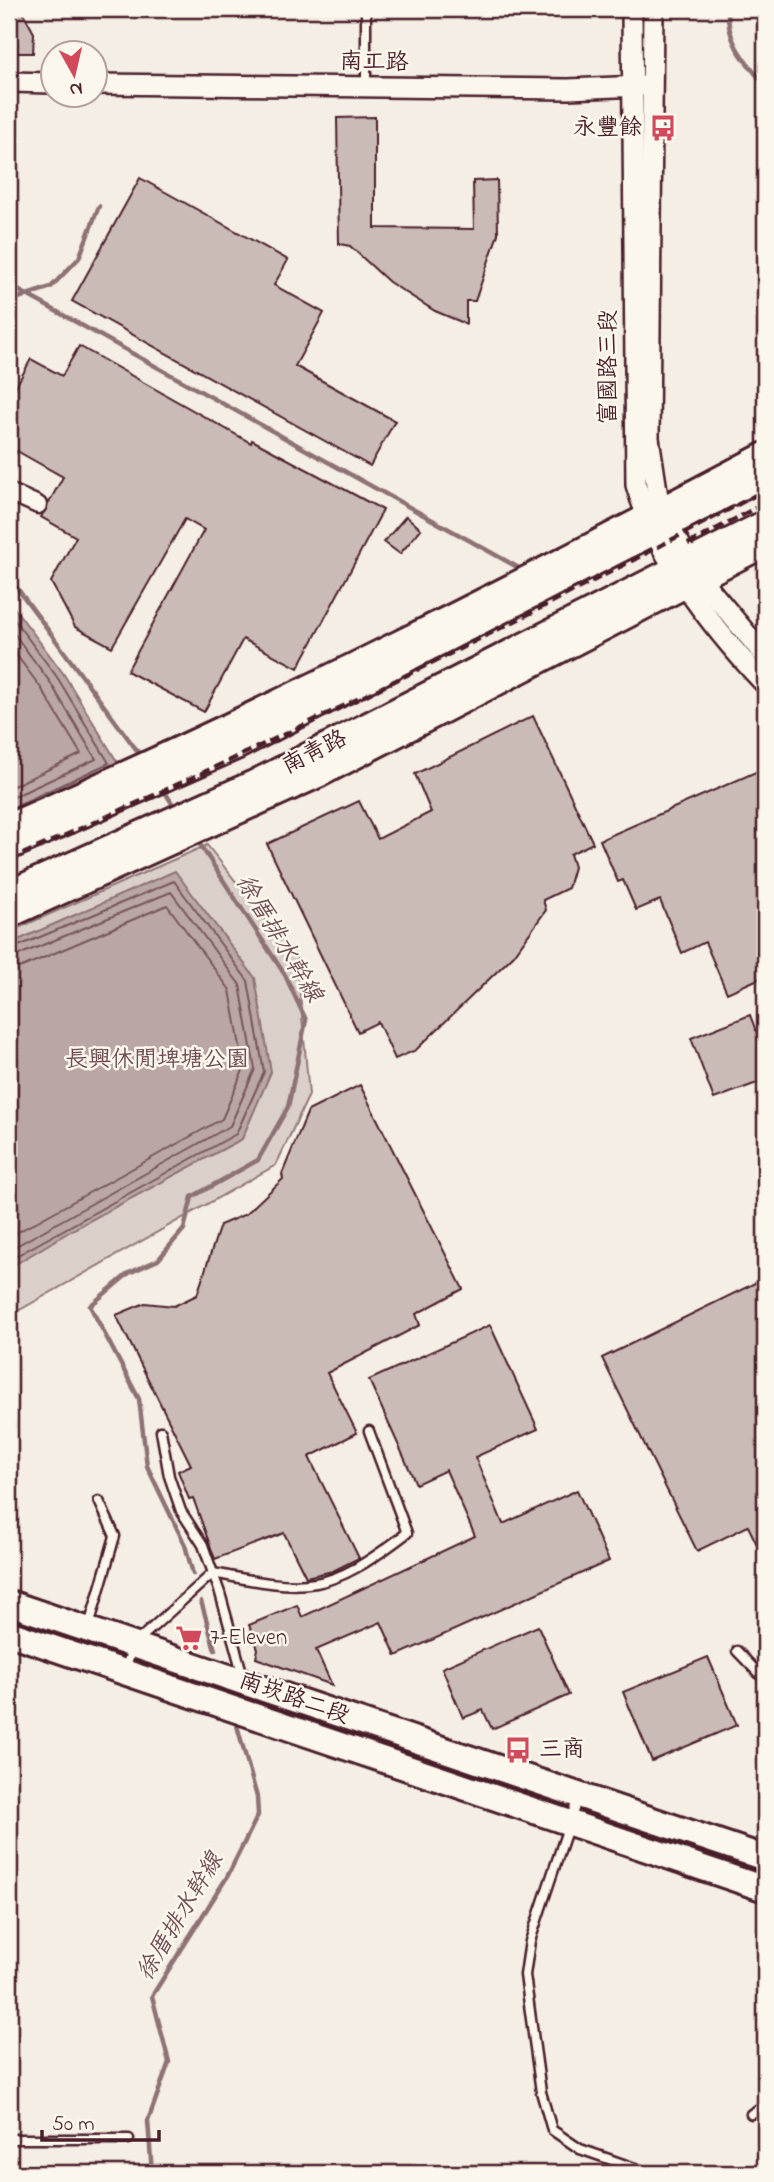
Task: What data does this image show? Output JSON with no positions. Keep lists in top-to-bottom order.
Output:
{
  "streets": {
    "main road": ["南青路", "南崁路二段"],
    "street": ["南工路", "富國路三段"]
  },
  "crossings": [
    ["南工路", "富國路三段"],
    ["富國路三段", "南青路"]
  ],
  "water": ["徐厝排水幹線"],
  "parks": ["長興休閒埤塘公園"],
  "places": {
    "bus stop": ["永豐餘", "三商"],
    "supermarket": ["7-Eleven"]
  },
  "scale_bar": "50 m",
  "north": "bottom"
}
